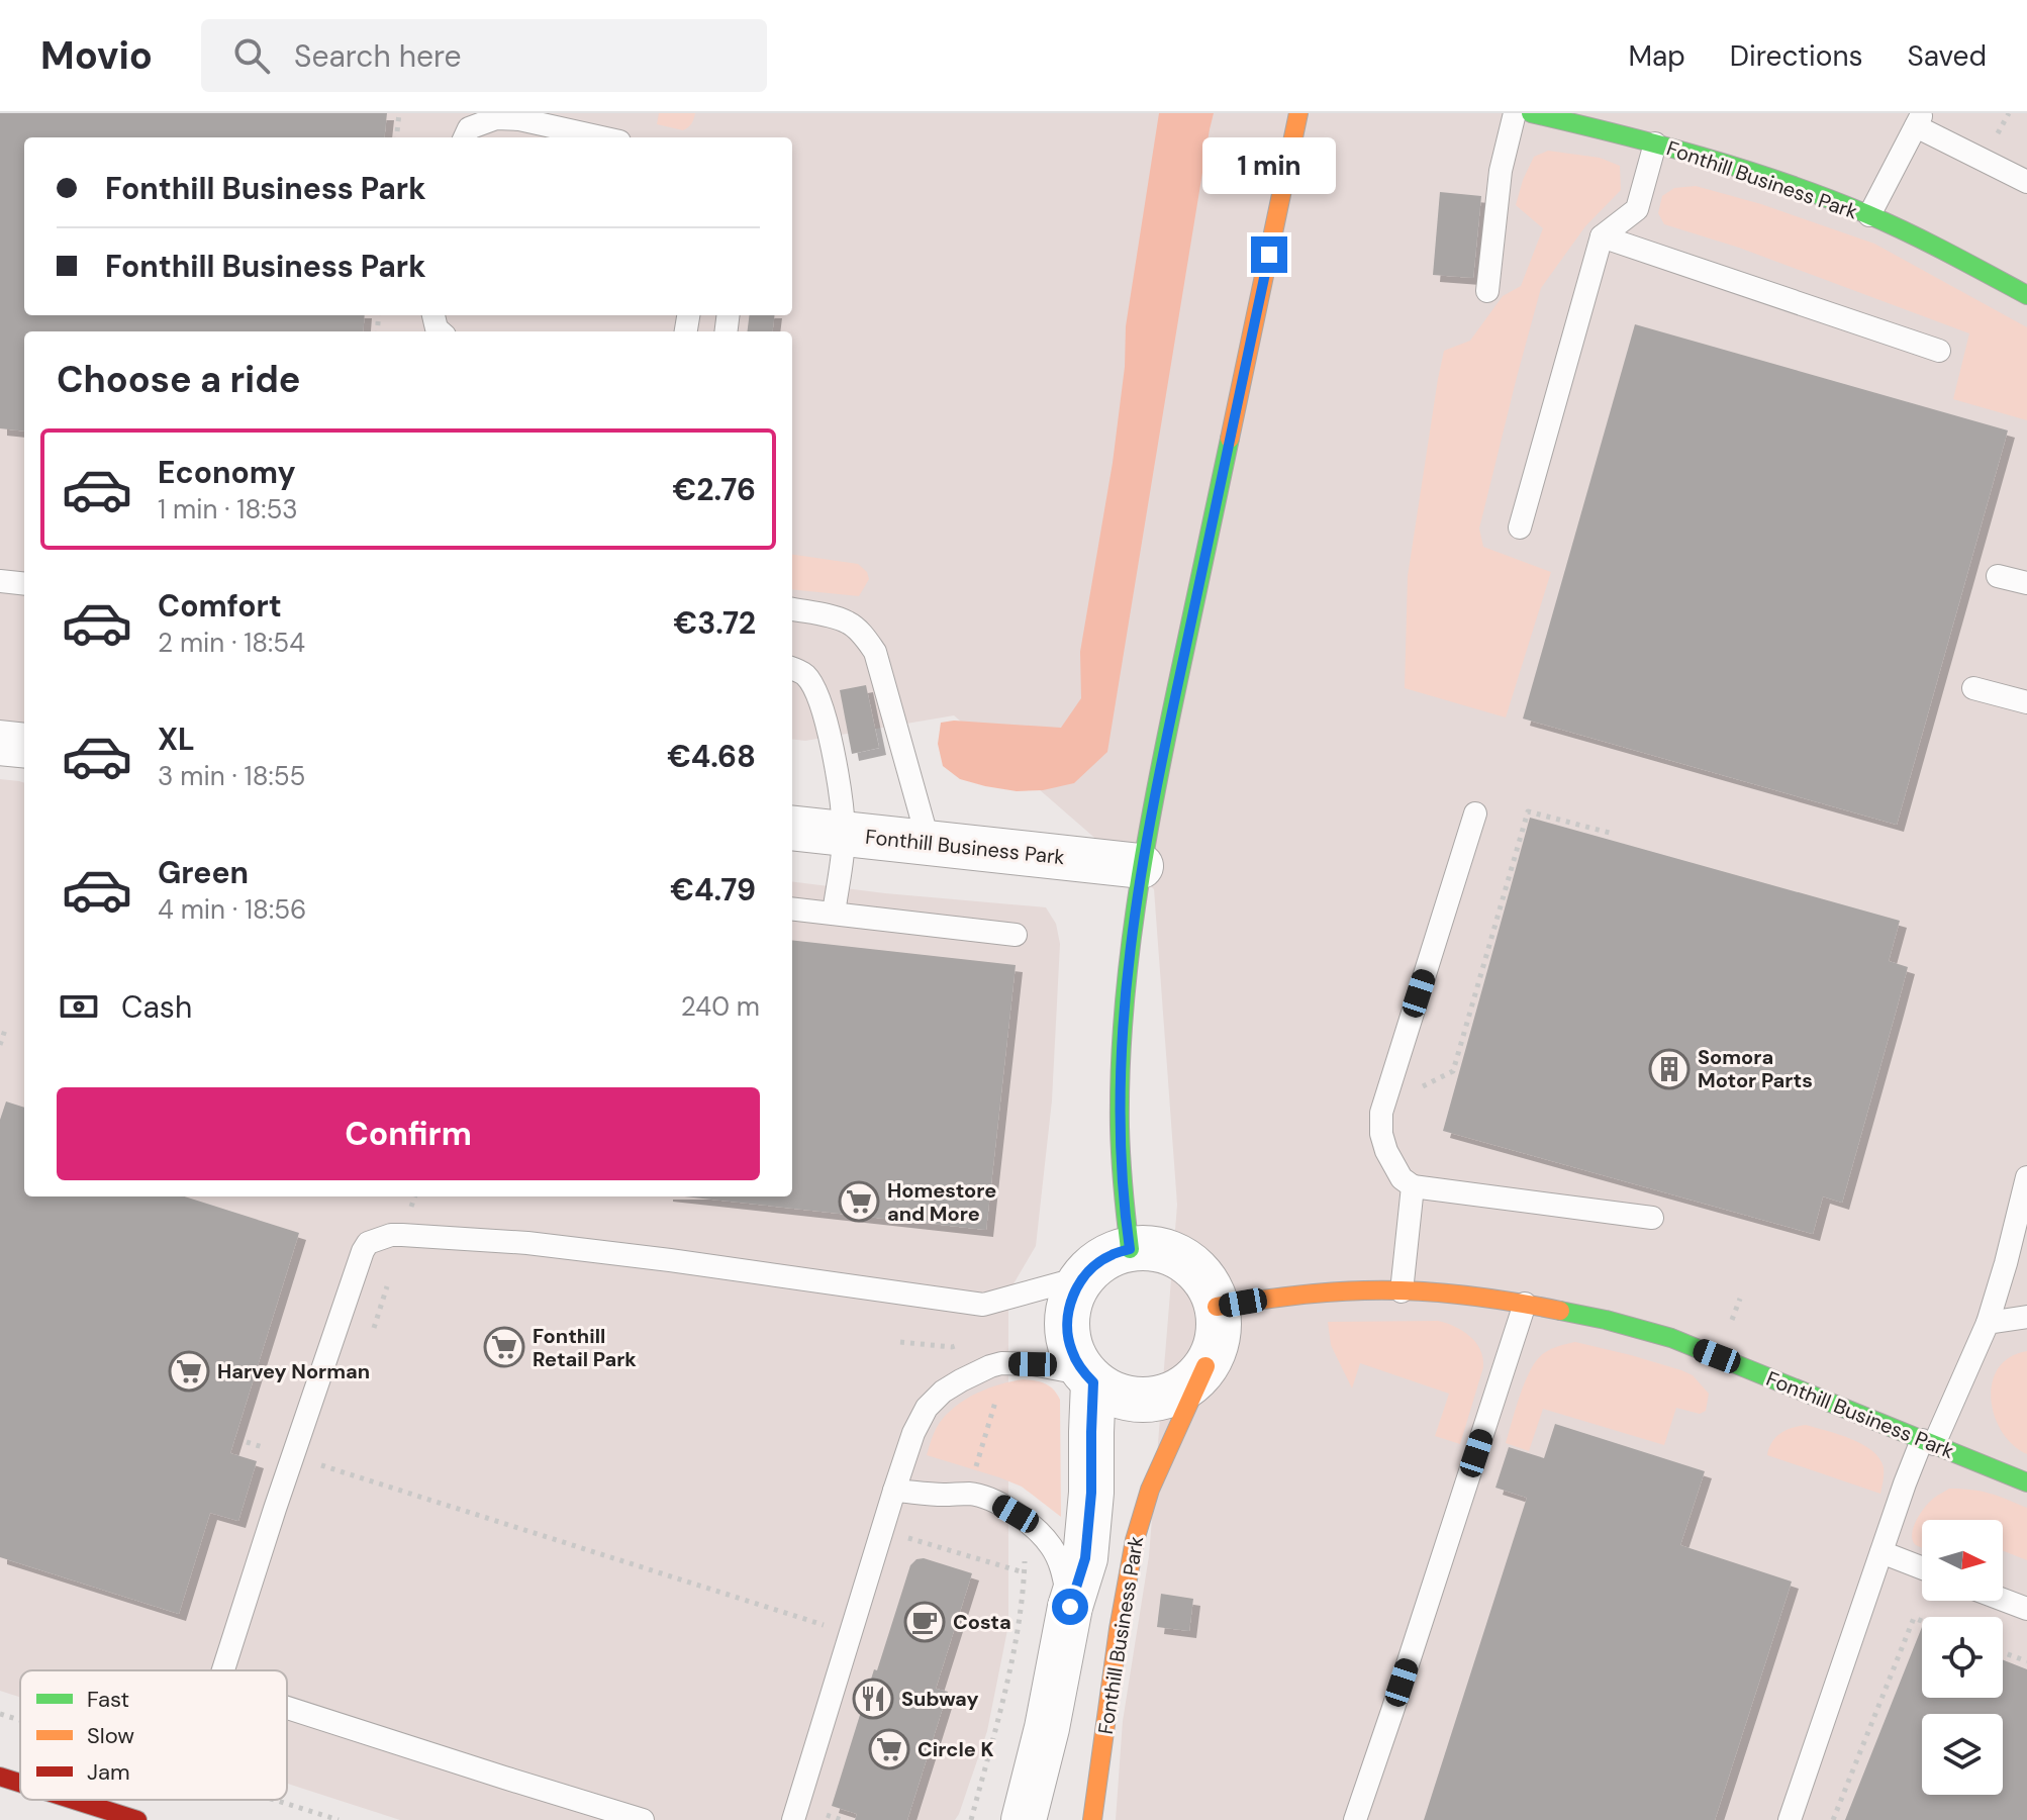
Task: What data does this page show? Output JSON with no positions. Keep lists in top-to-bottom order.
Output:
{
  "streets": {
    "street": ["Fonthill Business Park"]
  },
  "places": {
    "building": ["Somora Motor Parts"],
    "supermarket": [
      "Homestore and More",
      "Fonthill Retail Park",
      "Harvey Norman",
      "Circle K"
    ],
    "cafe": ["Costa"],
    "restaurant": ["Subway"]
  },
  "legend": ["Fast", "Slow", "Jam"],
  "north": "right",
  "page": {
    "header": "Movio",
    "search": "Search here",
    "nav": ["Map", "Directions", "Saved"],
    "bubble": "1 min",
    "banner": ["Fonthill Business Park", "Fonthill Business Park"],
    "heading": "Choose a ride",
    "list": [
      {
        "name": "Economy",
        "note": "1 min · 18:53",
        "value": "€2.76"
      },
      {
        "name": "Comfort",
        "note": "2 min · 18:54",
        "value": "€3.72"
      },
      {
        "name": "XL",
        "note": "3 min · 18:55",
        "value": "€4.68"
      },
      {
        "name": "Green",
        "note": "4 min · 18:56",
        "value": "€4.79"
      }
    ],
    "pay": ["Cash", "240 m"],
    "buttons": "Confirm"
  }
}
